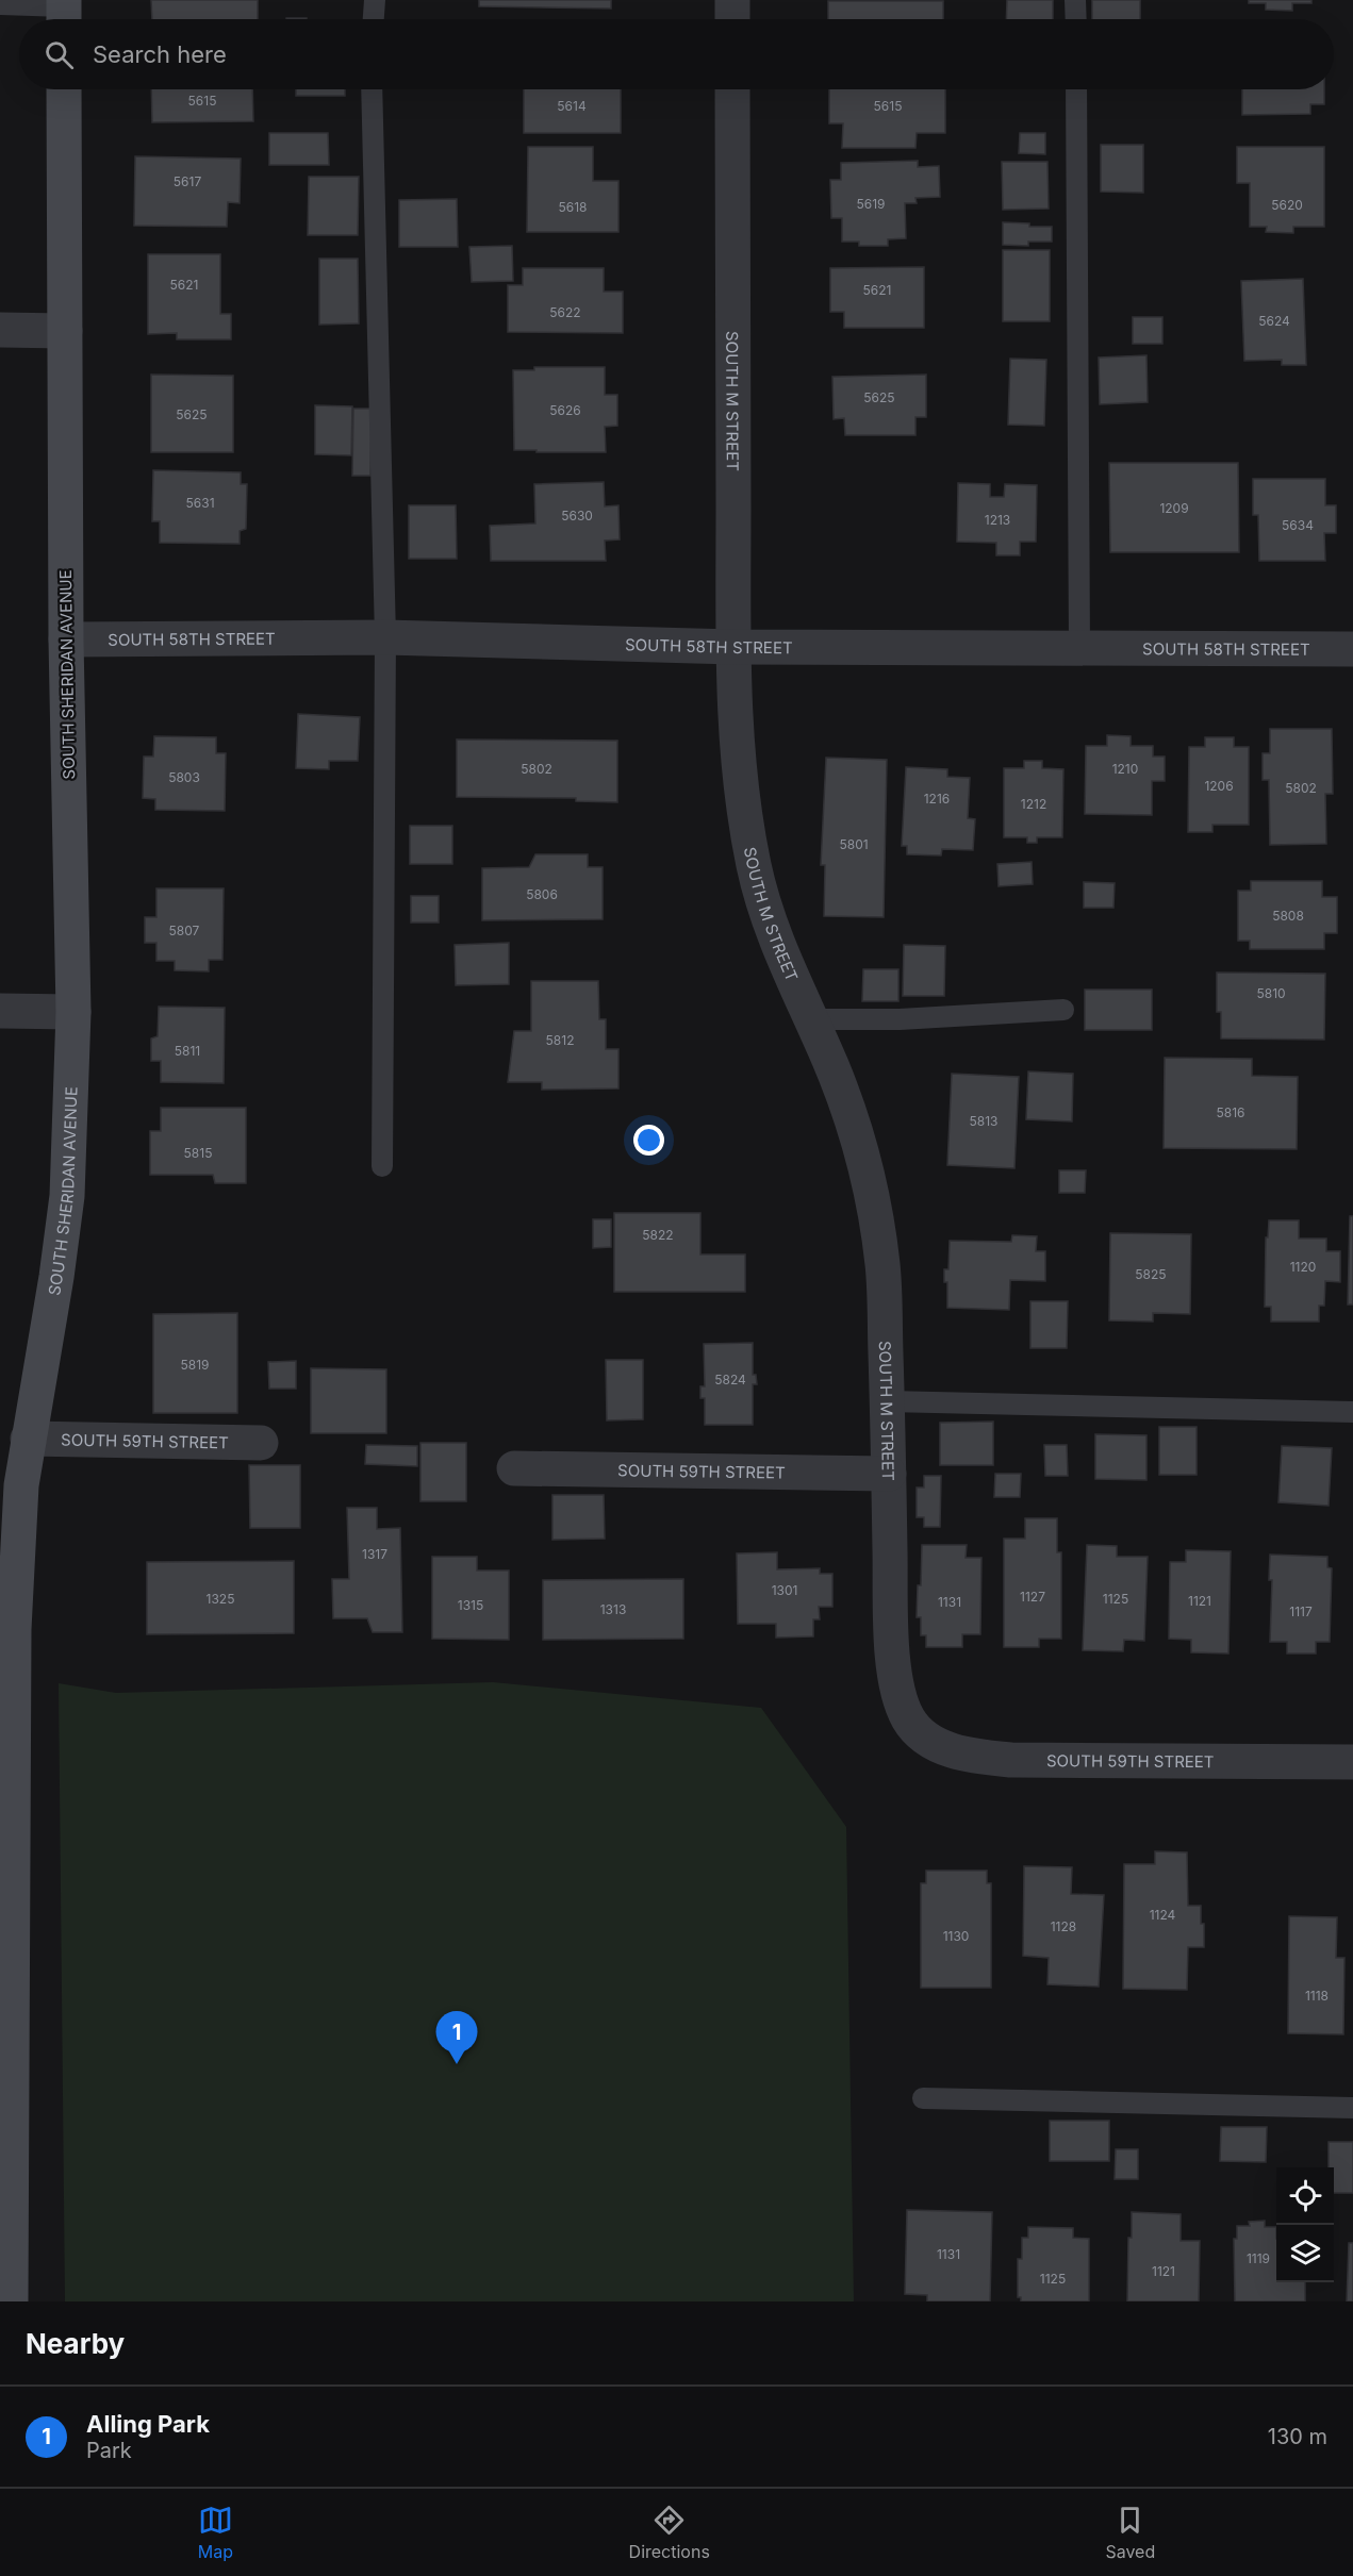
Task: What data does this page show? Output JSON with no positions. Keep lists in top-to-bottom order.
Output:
{
  "streets": {
    "street": [
      "SOUTH M STREET",
      "SOUTH 58TH STREET",
      "SOUTH SHERIDAN AVENUE",
      "SOUTH 59TH STREET"
    ]
  },
  "crossings": [
    ["SOUTH M STREET", "SOUTH 58TH STREET"],
    ["SOUTH M STREET", "SOUTH 59TH STREET"],
    ["SOUTH 58TH STREET", "SOUTH SHERIDAN AVENUE"],
    ["SOUTH SHERIDAN AVENUE", "SOUTH 59TH STREET"]
  ],
  "house_numbers": [
    "5615",
    "5614",
    "5615",
    "5617",
    "5619",
    "5620",
    "5618",
    "5621",
    "5621",
    "5622",
    "5624",
    "5625",
    "5626",
    "5625",
    "5631",
    "1209",
    "5630",
    "1213",
    "5634",
    "5802",
    "1210",
    "5803",
    "1206",
    "5802",
    "1216",
    "1212",
    "5801",
    "5806",
    "5808",
    "5807",
    "5810",
    "5812",
    "5811",
    "5816",
    "5813",
    "5815",
    "5822",
    "1120",
    "5825",
    "5819",
    "5824",
    "1317",
    "1301",
    "1127",
    "1325",
    "1125",
    "1121",
    "1131",
    "1315",
    "1313",
    "1117",
    "1124",
    "1128",
    "1130",
    "1118",
    "1131",
    "1119",
    "1121",
    "1125"
  ],
  "page": {
    "search": "Search here",
    "pins": "1",
    "heading": "Nearby",
    "list": [
      {
        "mark": "1",
        "name": "Alling Park",
        "note": "Park",
        "value": "130 m"
      }
    ],
    "nav": ["Map", "Directions", "Saved"]
  }
}
